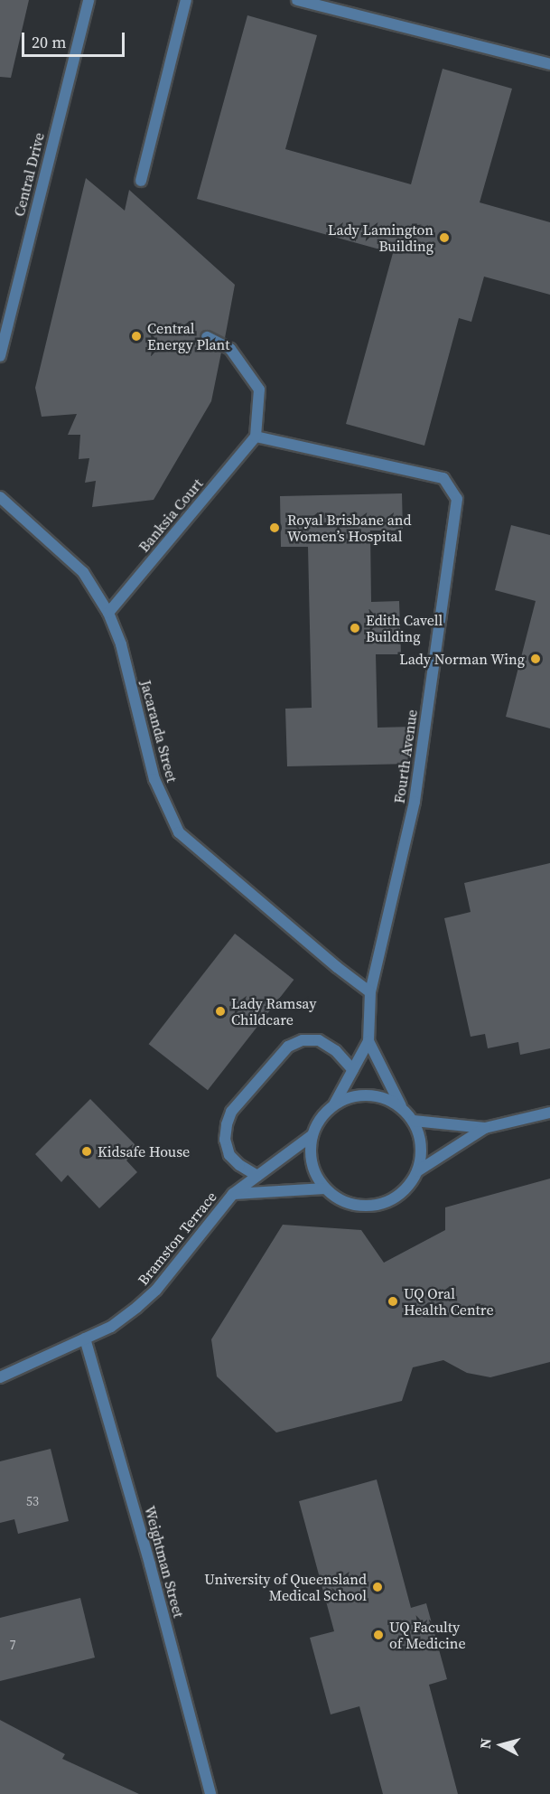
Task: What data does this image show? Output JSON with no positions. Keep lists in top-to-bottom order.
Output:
{
  "streets": {
    "street": [
      "Central Drive",
      "Banksia Court",
      "Jacaranda Street",
      "Fourth Avenue",
      "Bramston Terrace",
      "Weightman Street"
    ]
  },
  "crossings": [
    ["Banksia Court", "Jacaranda Street"],
    ["Banksia Court", "Fourth Avenue"],
    ["Jacaranda Street", "Fourth Avenue"],
    ["Fourth Avenue", "Bramston Terrace"],
    ["Bramston Terrace", "Weightman Street"]
  ],
  "places": [
    "Lady Lamington Building",
    "Central Energy Plant",
    "Royal Brisbane and Women’s Hospital",
    "Edith Cavell Building",
    "Lady Norman Wing",
    "Lady Ramsay Childcare",
    "Kidsafe House",
    "UQ Oral Health Centre",
    "University of Queensland Medical School",
    "UQ Faculty of Medicine"
  ],
  "house_numbers": ["53", "7"],
  "scale_bar": "20 m",
  "north": "left"
}
